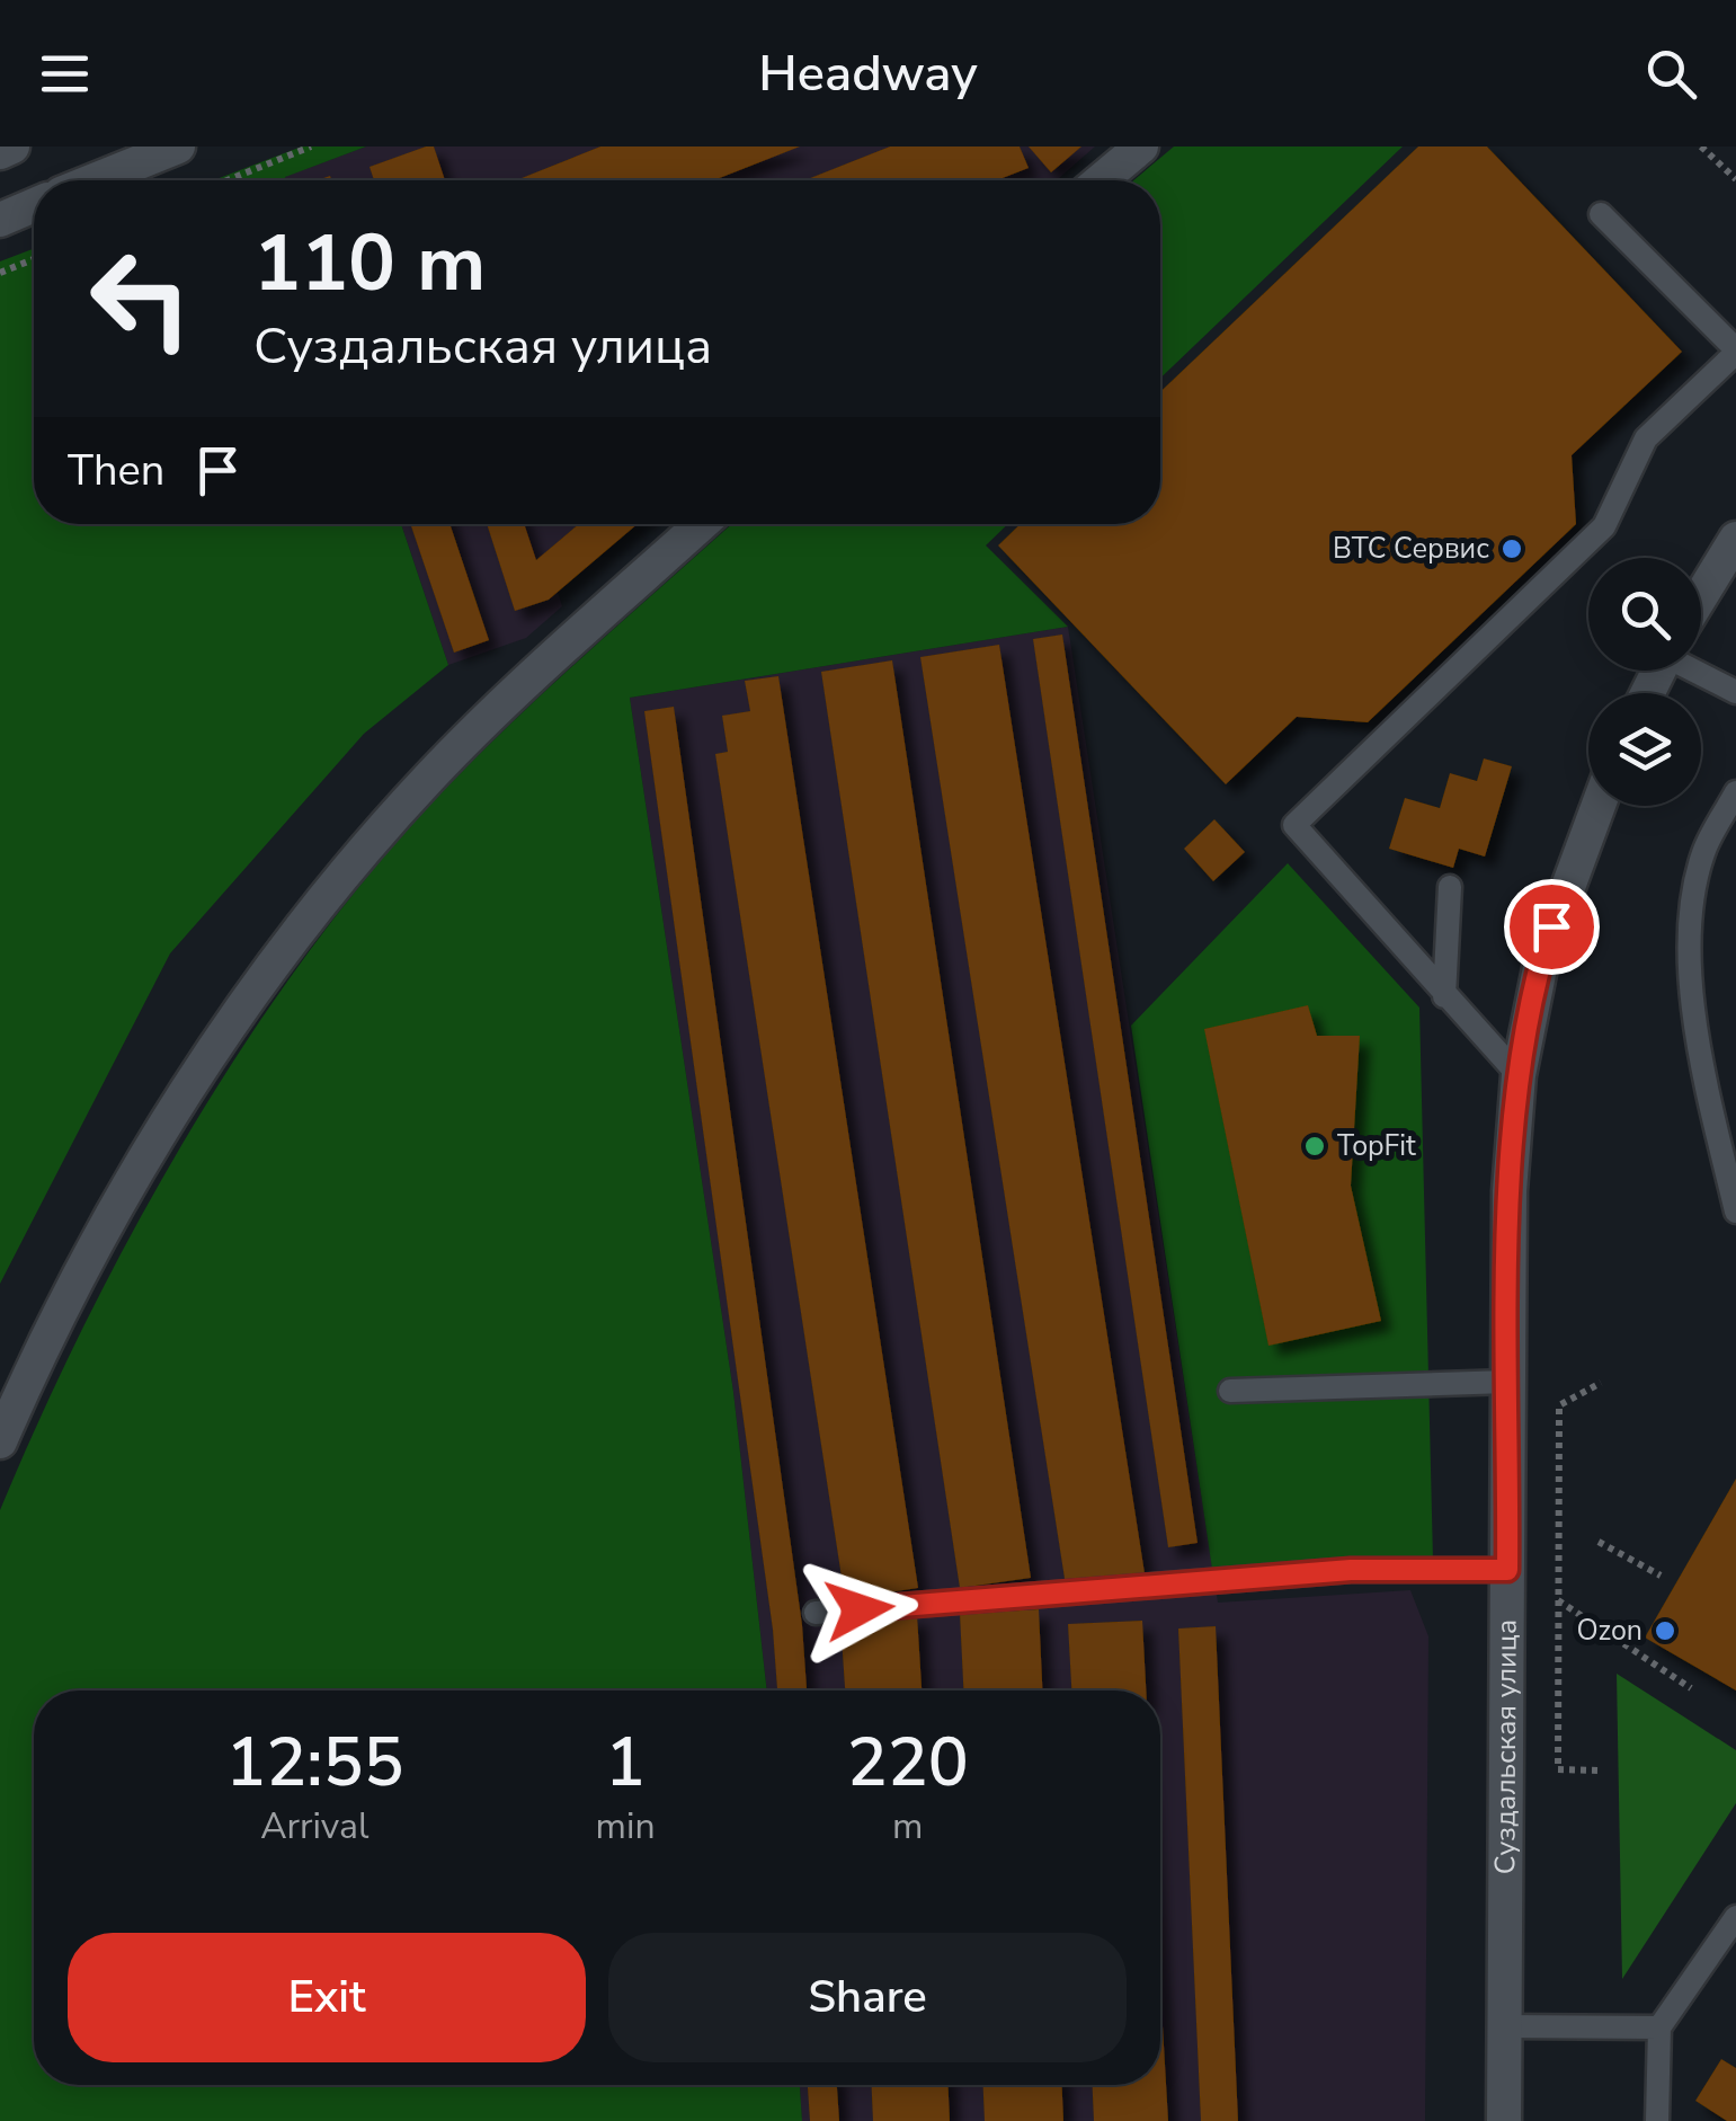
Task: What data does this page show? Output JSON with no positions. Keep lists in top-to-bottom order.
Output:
{
  "streets": {
    "street": ["Суздальская улица"]
  },
  "places": ["ВТС Сервис", "TopFit", "Ozon"],
  "page": {
    "header": "Headway",
    "turn": ["110 m", "Суздальская улица"],
    "then": "Then",
    "eta": [
      "12:55",
      "Arrival",
      "1",
      "min",
      "220",
      "m"
    ],
    "buttons": ["Exit", "Share"]
  }
}
